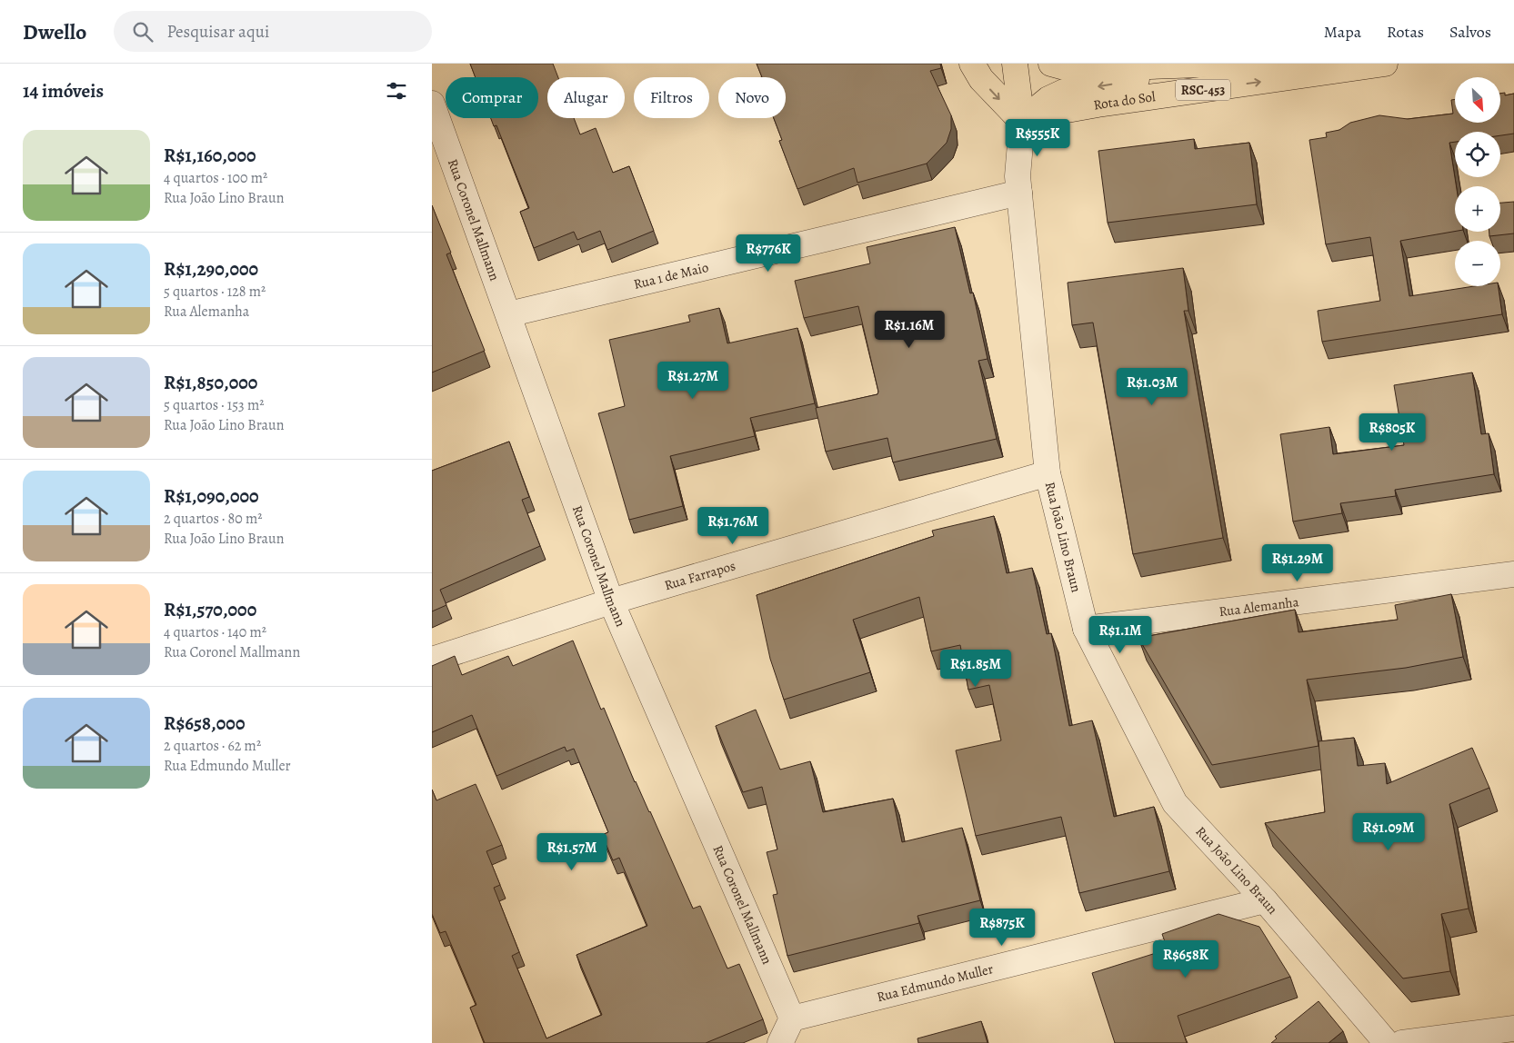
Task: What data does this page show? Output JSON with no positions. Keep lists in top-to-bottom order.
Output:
{
  "streets": {
    "highway": ["RSC-453", "Rota do Sol"],
    "street": [
      "Rua Coronel Mallmann",
      "Rua 1 de Maio",
      "Rua João Lino Braun",
      "Rua Farrapos",
      "Rua Alemanha",
      "Rua Edmundo Muller"
    ]
  },
  "crossings": [
    ["Rota do Sol", "Rua João Lino Braun"],
    ["Rua Coronel Mallmann", "Rua 1 de Maio"],
    ["Rua Coronel Mallmann", "Rua Farrapos"],
    ["Rua Coronel Mallmann", "Rua Edmundo Muller"],
    ["Rua 1 de Maio", "Rua João Lino Braun"],
    ["Rua João Lino Braun", "Rua Farrapos"],
    ["Rua João Lino Braun", "Rua Alemanha"],
    ["Rua João Lino Braun", "Rua Edmundo Muller"]
  ],
  "north": "bottom right",
  "page": {
    "header": "Dwello",
    "search": "Pesquisar aqui",
    "nav": ["Mapa", "Rotas", "Salvos"],
    "heading": "14 imóveis",
    "map_buttons": ["+", "−"],
    "chip": [
      "Comprar",
      "Alugar",
      "Filtros",
      "Novo"
    ],
    "list": [
      {
        "name": "R$1,160,000",
        "note": "4 quartos · 100 m² · Rua João Lino Braun"
      },
      {
        "name": "R$1,290,000",
        "note": "5 quartos · 128 m² · Rua Alemanha"
      },
      {
        "name": "R$1,850,000",
        "note": "5 quartos · 153 m² · Rua João Lino Braun"
      },
      {
        "name": "R$1,090,000",
        "note": "2 quartos · 80 m² · Rua João Lino Braun"
      },
      {
        "name": "R$1,570,000",
        "note": "4 quartos · 140 m² · Rua Coronel Mallmann"
      },
      {
        "name": "R$658,000",
        "note": "2 quartos · 62 m² · Rua Edmundo Muller"
      }
    ],
    "price": [
      "R$555K",
      "R$776K",
      "R$1.16M",
      "R$1.27M",
      "R$1.03M",
      "R$805K",
      "R$1.76M",
      "R$1.29M",
      "R$1.1M",
      "R$1.85M",
      "R$1.09M",
      "R$1.57M",
      "R$875K",
      "R$658K"
    ]
  }
}
